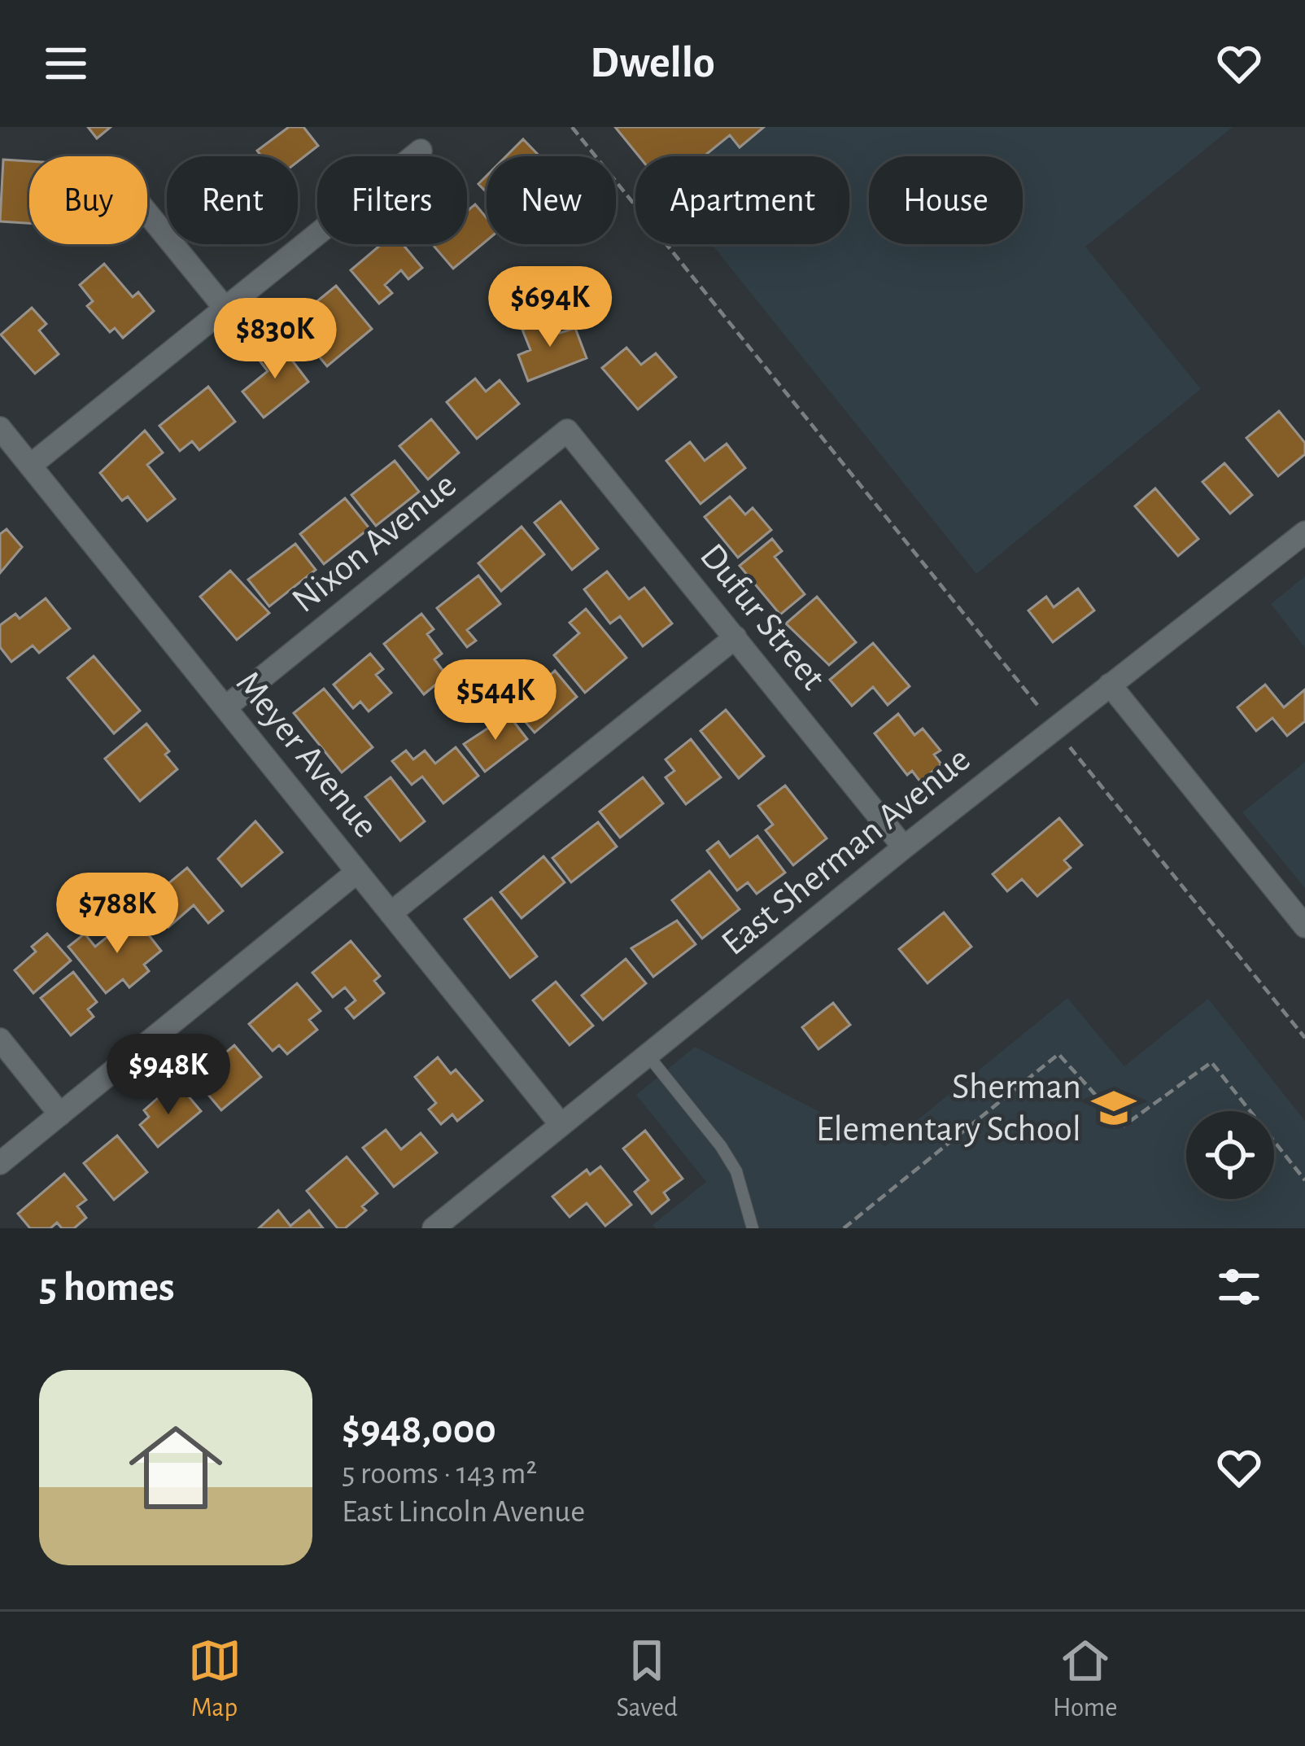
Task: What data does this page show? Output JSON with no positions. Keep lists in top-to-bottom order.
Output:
{
  "streets": {
    "street": [
      "Nixon Avenue",
      "Dufur Street",
      "Meyer Avenue",
      "East Sherman Avenue"
    ]
  },
  "crossings": [
    ["Nixon Avenue", "Dufur Street"],
    ["Nixon Avenue", "Meyer Avenue"],
    ["Dufur Street", "East Sherman Avenue"],
    ["Meyer Avenue", "East Sherman Avenue"]
  ],
  "places": {
    "school or university": ["Sherman Elementary School"]
  },
  "page": {
    "header": "Dwello",
    "chip": [
      "Buy",
      "Rent",
      "Filters",
      "New",
      "Apartment",
      "House"
    ],
    "price": [
      "$694K",
      "$830K",
      "$544K",
      "$788K",
      "$948K"
    ],
    "heading": "5 homes",
    "list": [
      {
        "name": "$948,000",
        "note": "5 rooms · 143 m² · East Lincoln Avenue"
      }
    ],
    "tabs": ["Map", "Saved", "Home"]
  }
}
